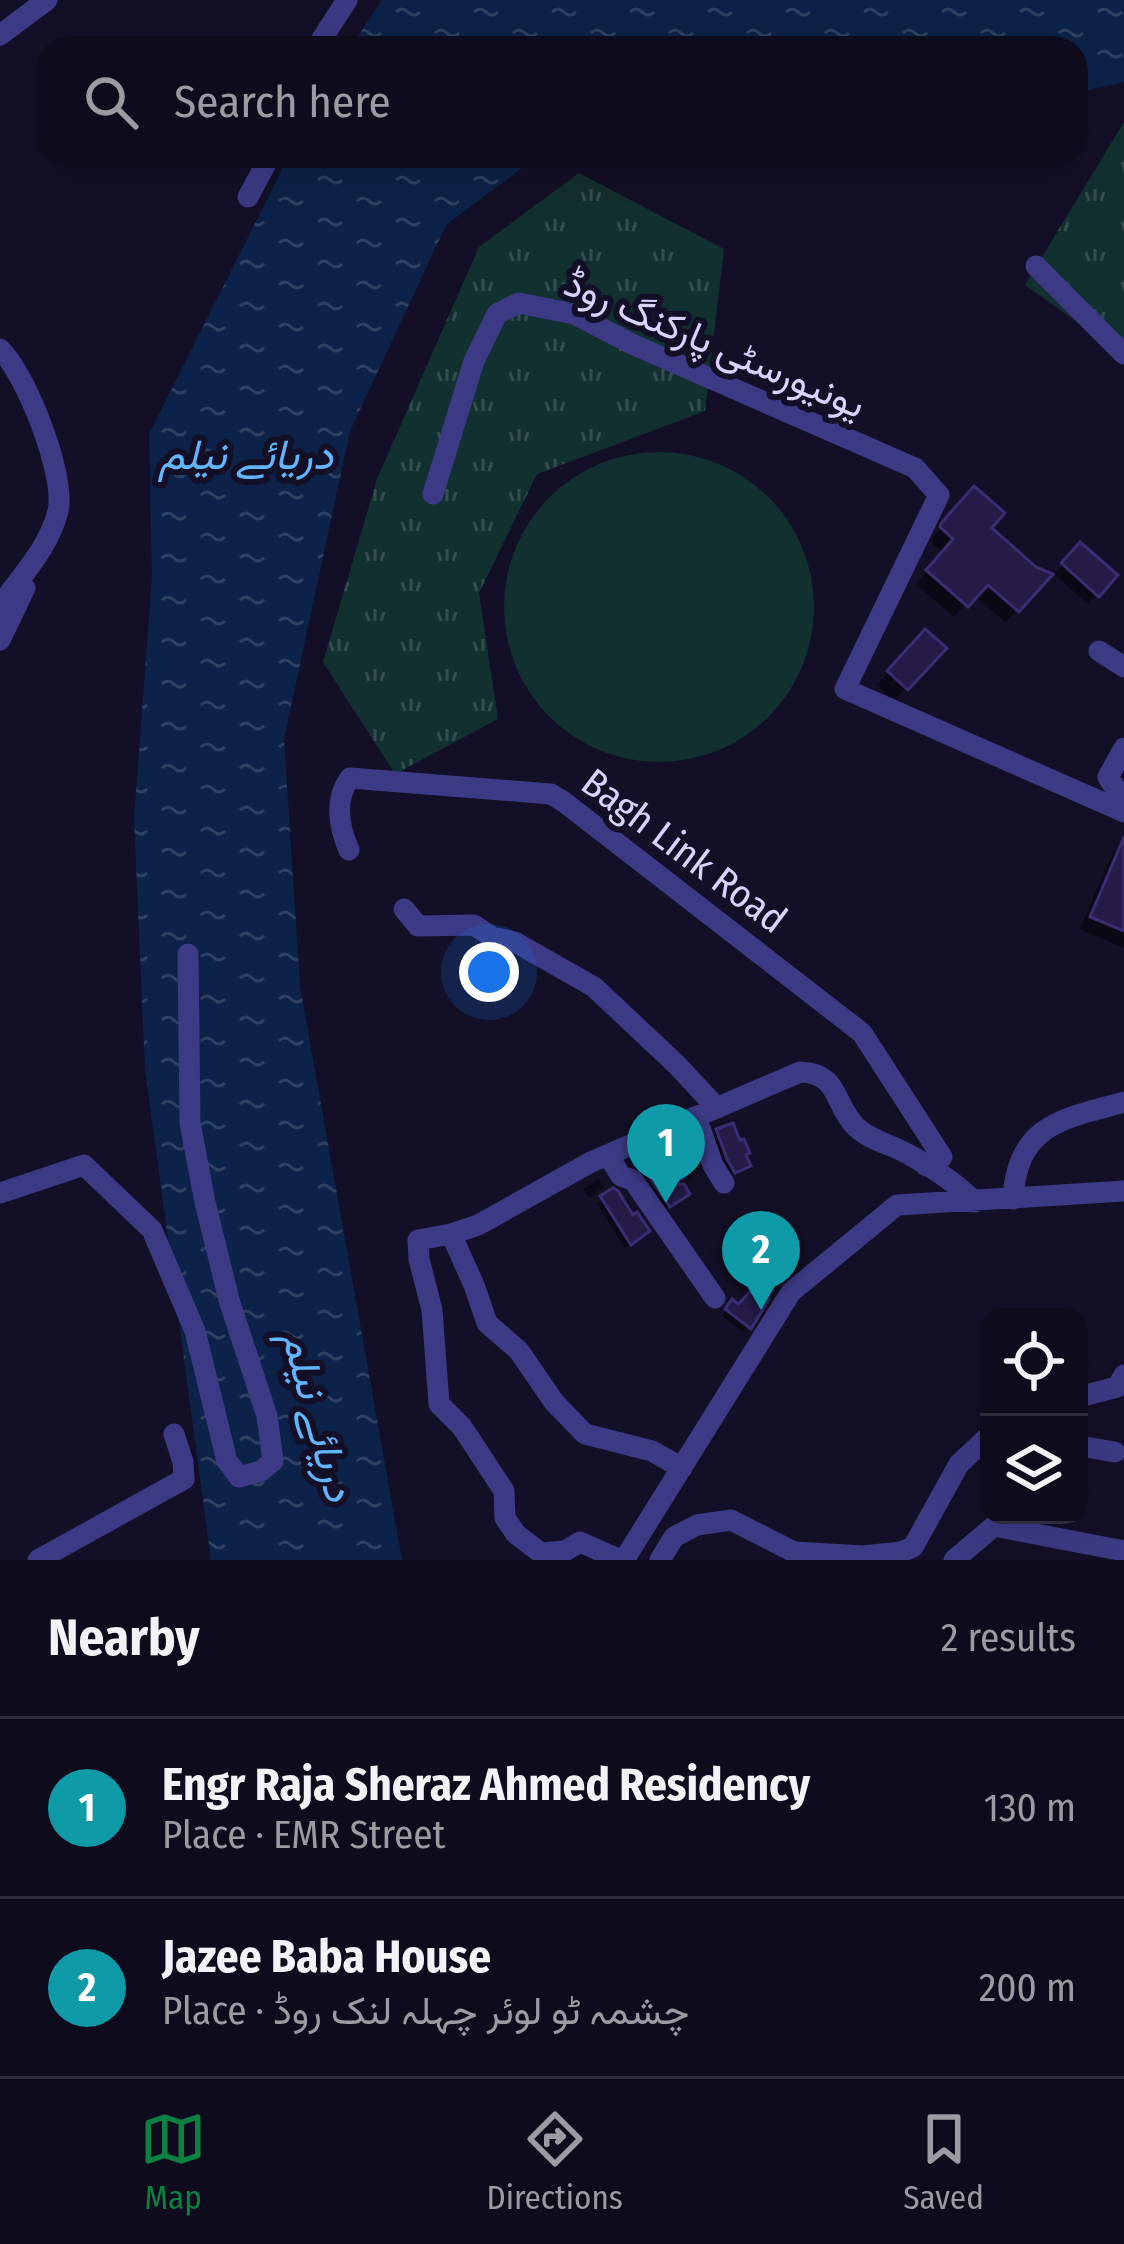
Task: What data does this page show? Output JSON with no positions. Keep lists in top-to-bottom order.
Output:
{
  "streets": {
    "street": ["یونیورسٹی پارکنگ روڈ", "Bagh Link Road"]
  },
  "water": ["دریائے نیلم"],
  "page": {
    "search": "Search here",
    "pins": ["1", "2"],
    "heading": ["Nearby", "2 results"],
    "list": [
      {
        "mark": "1",
        "name": "Engr Raja Sheraz Ahmed Residency",
        "note": "Place · EMR Street",
        "value": "130 m"
      },
      {
        "mark": "2",
        "name": "Jazee Baba House",
        "note": "Place · چشمہ ٹو لوئر چہلہ لنک روڈ",
        "value": "200 m"
      }
    ],
    "nav": ["Map", "Directions", "Saved"]
  }
}
